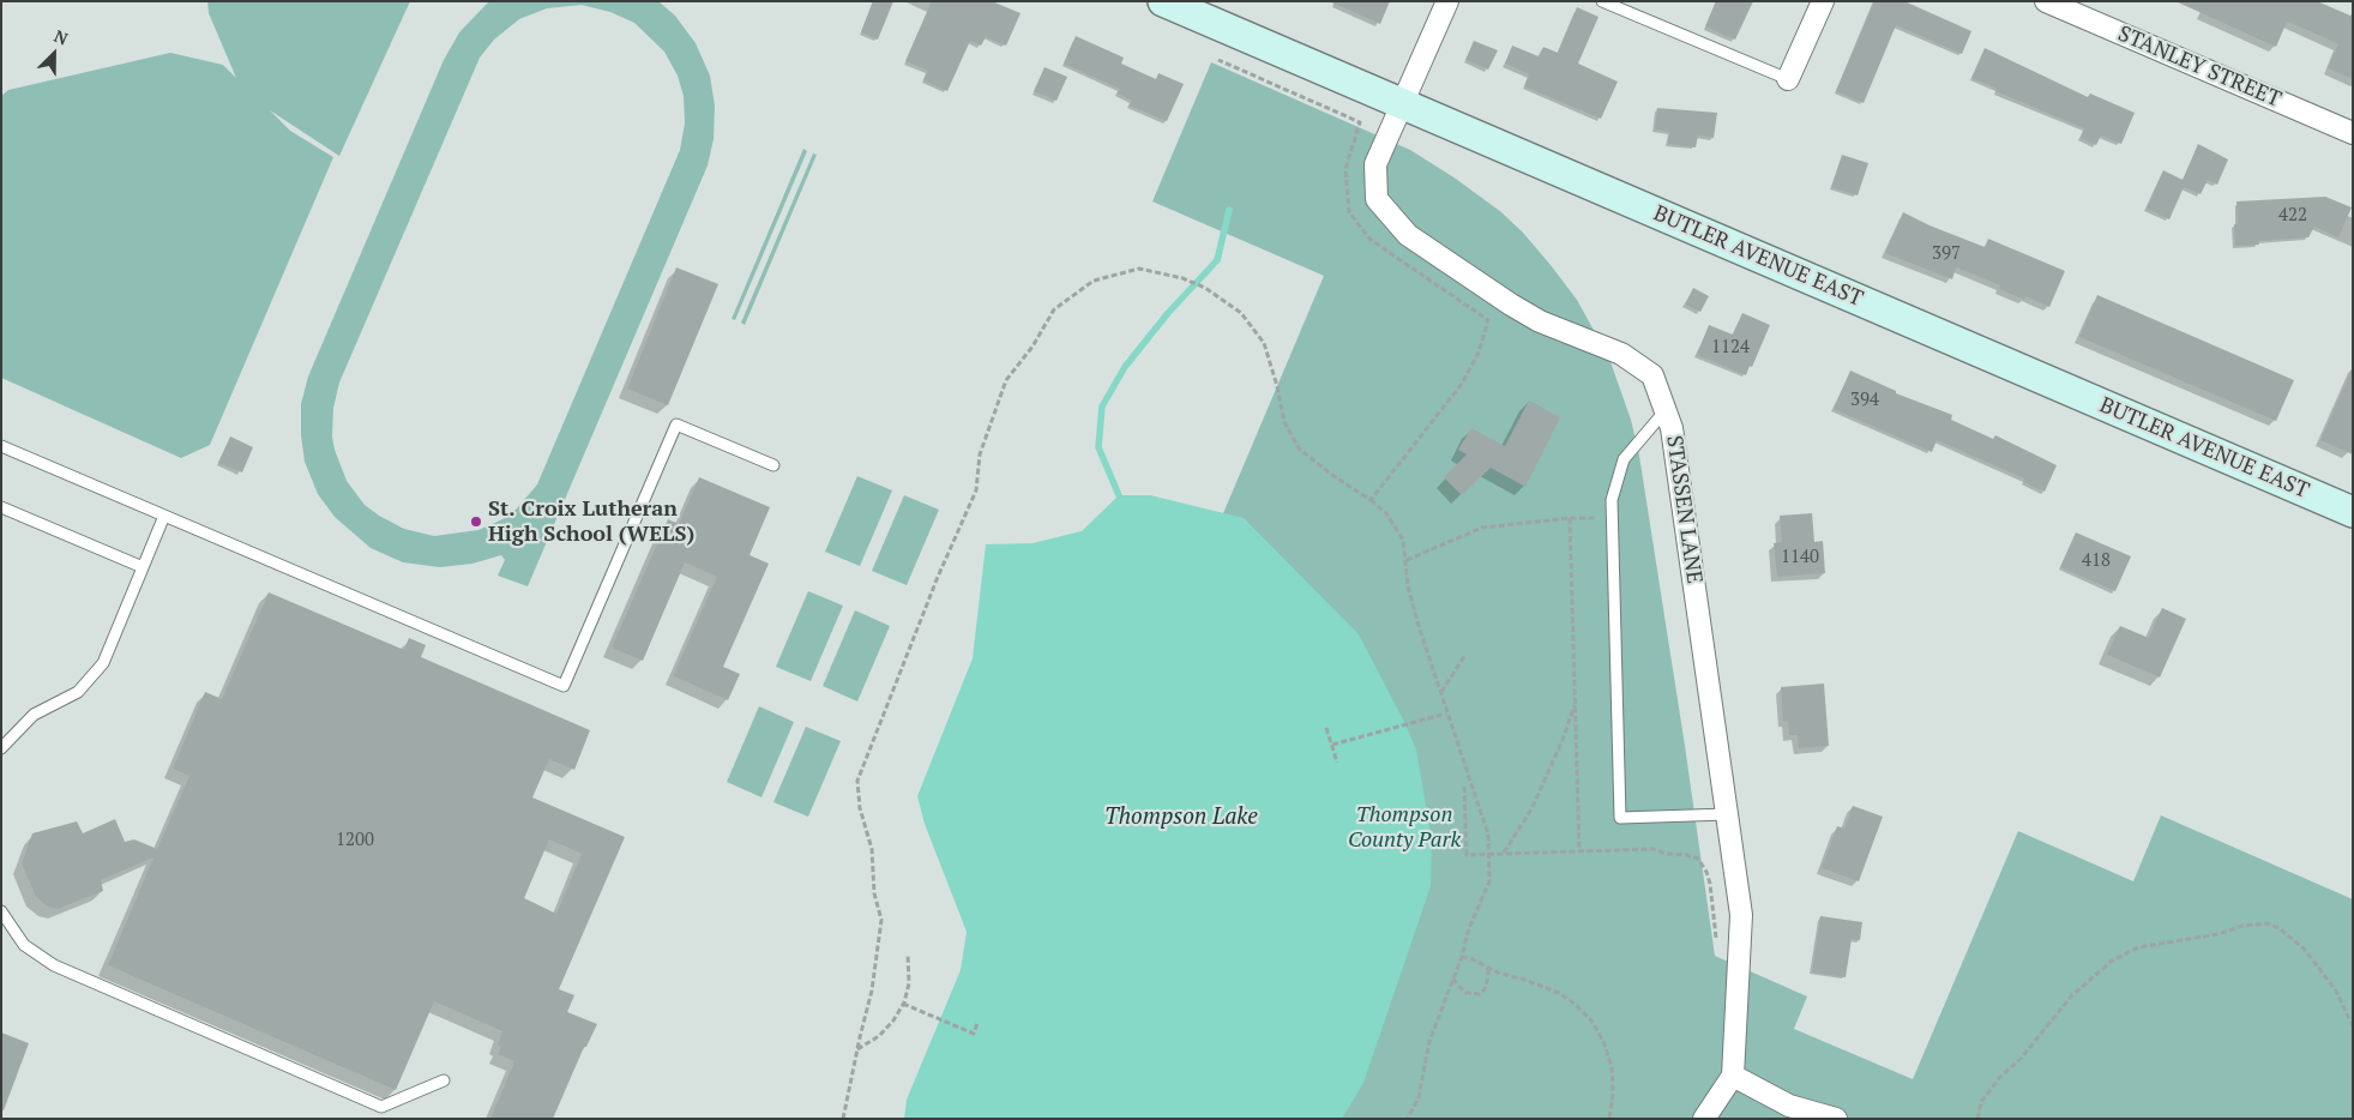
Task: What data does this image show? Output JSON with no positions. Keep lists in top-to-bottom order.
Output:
{
  "streets": {
    "street": ["STANLEY STREET", "BUTLER AVENUE EAST", "STASSEN LANE"]
  },
  "crossings": [
    ["BUTLER AVENUE EAST", "STASSEN LANE"]
  ],
  "water": ["Thompson Lake"],
  "parks": ["Thompson County Park"],
  "places": ["St. Croix Lutheran High School (WELS)"],
  "house_numbers": [
    "422",
    "397",
    "1124",
    "394",
    "1140",
    "418",
    "1200"
  ],
  "north": "top right"
}
